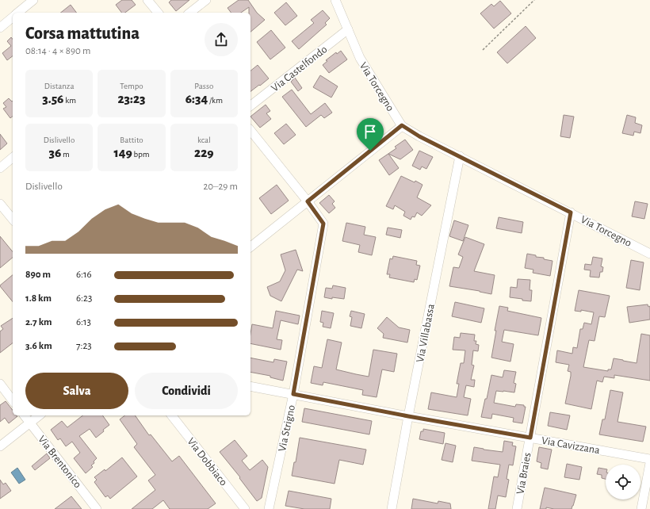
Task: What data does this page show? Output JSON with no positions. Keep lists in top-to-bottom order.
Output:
{
  "streets": {
    "street": [
      "Via Castelfondo",
      "Via Torcegno",
      "Via Villabassa",
      "Via Strigno",
      "Via Cavizzana",
      "Via Brentonico",
      "Via Dobbiaco",
      "Via Braies"
    ]
  },
  "crossings": [
    ["Via Castelfondo", "Via Torcegno"],
    ["Via Torcegno", "Via Villabassa"],
    ["Via Torcegno", "Via Braies"],
    ["Via Villabassa", "Via Cavizzana"],
    ["Via Strigno", "Via Cavizzana"],
    ["Via Cavizzana", "Via Braies"]
  ],
  "page": {
    "heading": ["Corsa mattutina", "08:14 · 4 × 890 m"],
    "stats": [
      ["Distanza", "3.56 km"],
      ["Tempo", "23:23"],
      ["Passo", "6:34 /km"],
      ["Dislivello", "36 m"],
      ["Battito", "149 bpm"],
      ["kcal", "229"]
    ],
    "chart": ["Dislivello", "20–29 m"],
    "list": [
      {
        "name": "890 m",
        "note": "6:16"
      },
      {
        "name": "1.8 km",
        "note": "6:23"
      },
      {
        "name": "2.7 km",
        "note": "6:13"
      },
      {
        "name": "3.6 km",
        "note": "7:23"
      }
    ],
    "buttons": ["Salva", "Condividi"]
  }
}
